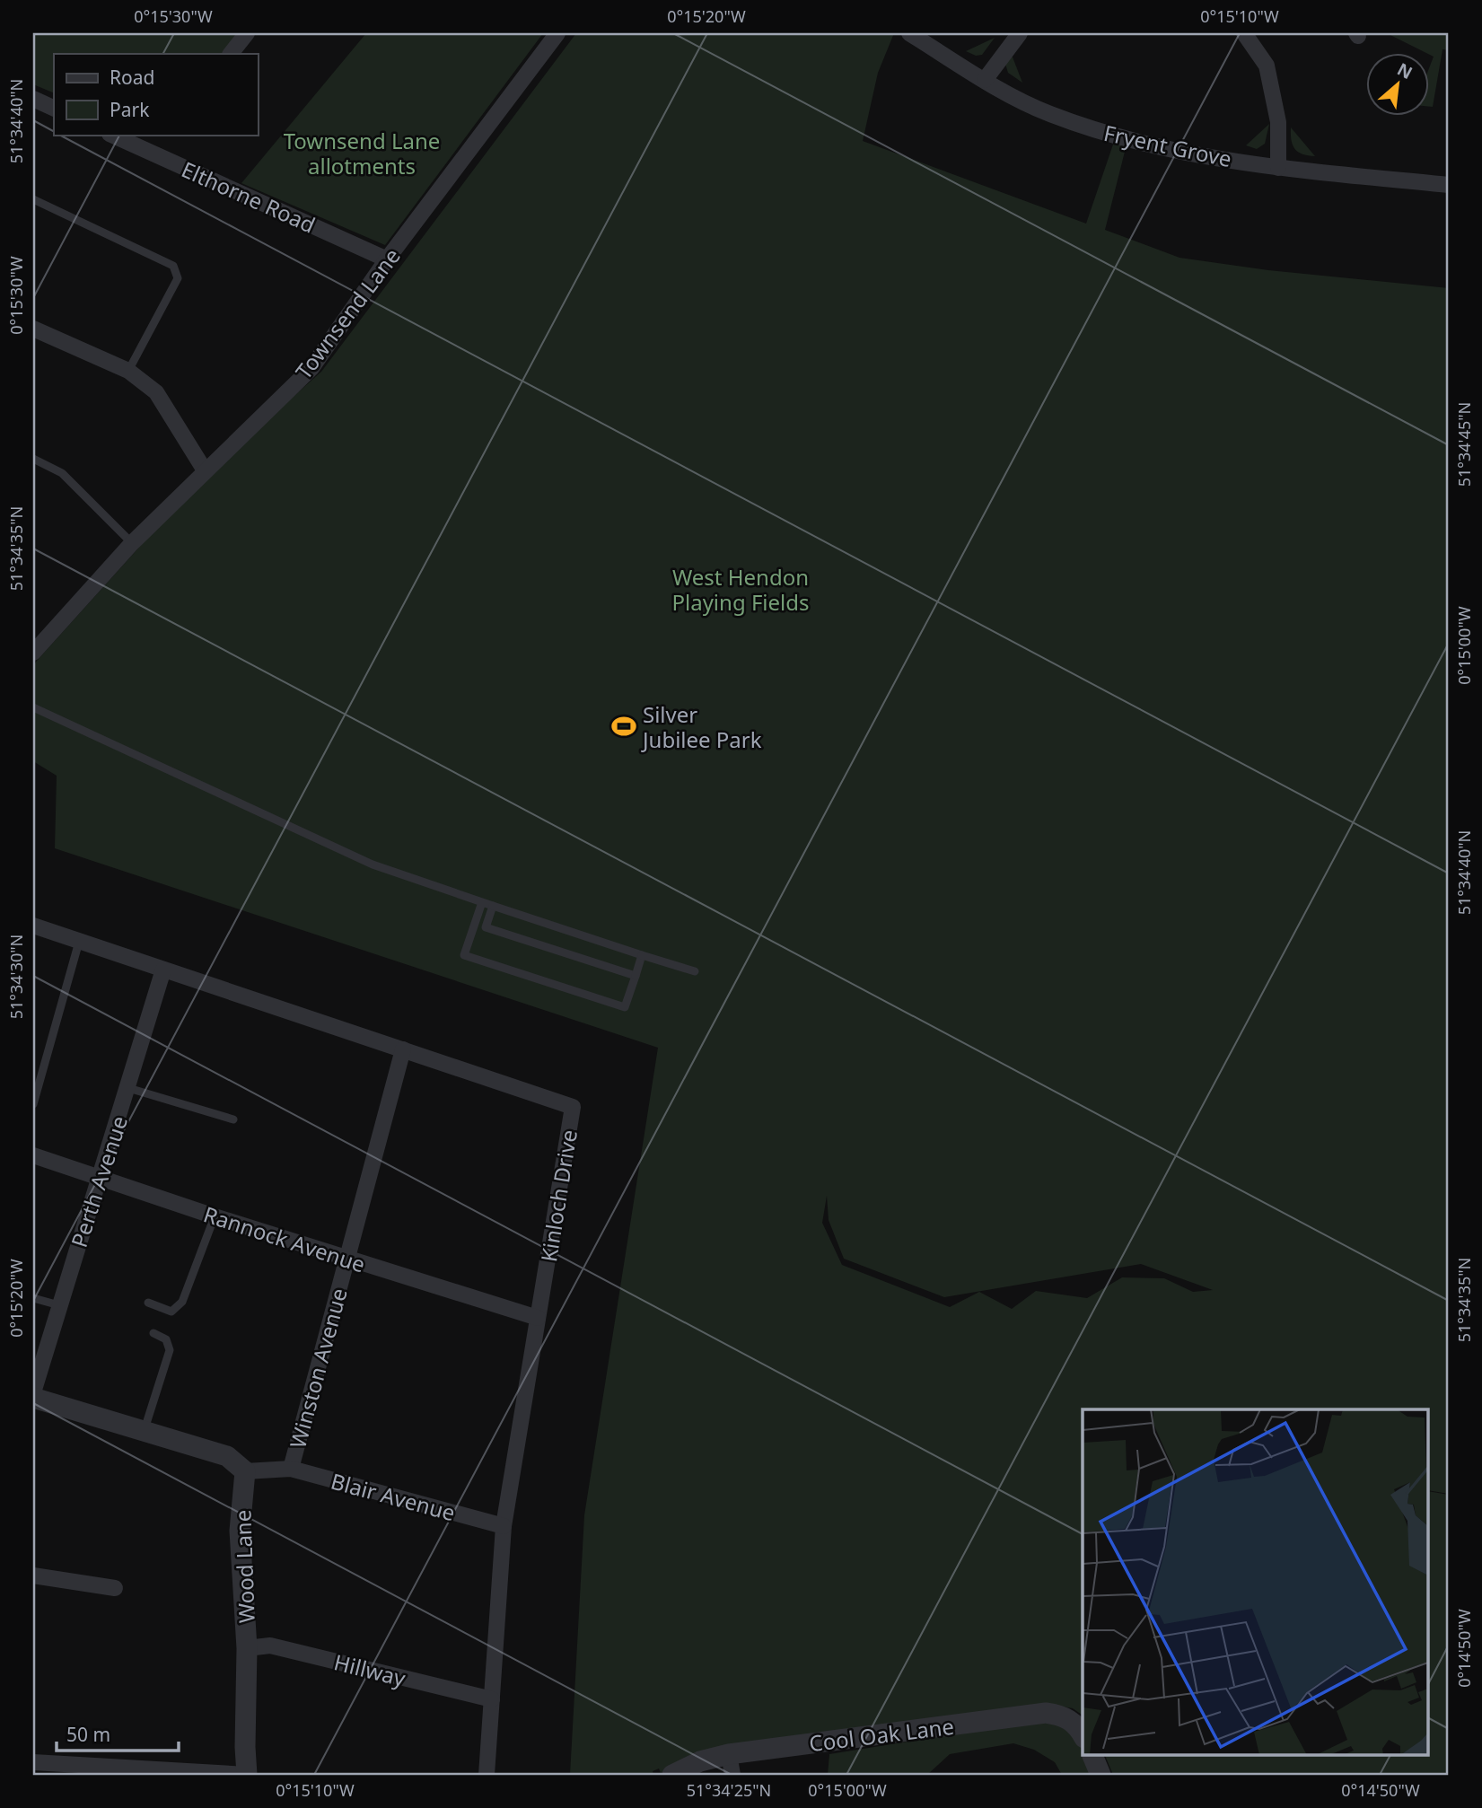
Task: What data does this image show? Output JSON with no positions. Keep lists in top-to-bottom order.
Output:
{
  "streets": {
    "street": [
      "Fryent Grove",
      "Elthorne Road",
      "Townsend Lane",
      "Perth Avenue",
      "Kinloch Drive",
      "Rannock Avenue",
      "Winston Avenue",
      "Blair Avenue",
      "Wood Lane",
      "Hillway",
      "Cool Oak Lane"
    ]
  },
  "crossings": [
    ["Elthorne Road", "Townsend Lane"],
    ["Perth Avenue", "Kinloch Drive"],
    ["Perth Avenue", "Rannock Avenue"],
    ["Kinloch Drive", "Rannock Avenue"],
    ["Kinloch Drive", "Winston Avenue"],
    ["Kinloch Drive", "Blair Avenue"],
    ["Kinloch Drive", "Hillway"],
    ["Rannock Avenue", "Winston Avenue"],
    ["Winston Avenue", "Blair Avenue"],
    ["Blair Avenue", "Wood Lane"],
    ["Wood Lane", "Hillway"]
  ],
  "parks": ["Townsend Lane allotments", "West Hendon Playing Fields"],
  "places": {
    "sports": ["Silver Jubilee Park"]
  },
  "legend": ["Road", "Park"],
  "scale_bar": "50 m",
  "north": "top right",
  "coordinates": [
    "0°15'30\"W",
    "0°15'20\"W",
    "0°15'10\"W",
    "51°34'40\"N",
    "51°34'45\"N",
    "51°34'35\"N",
    "0°15'00\"W",
    "51°34'30\"N",
    "0°14'50\"W",
    "51°34'25\"N"
  ]
}
